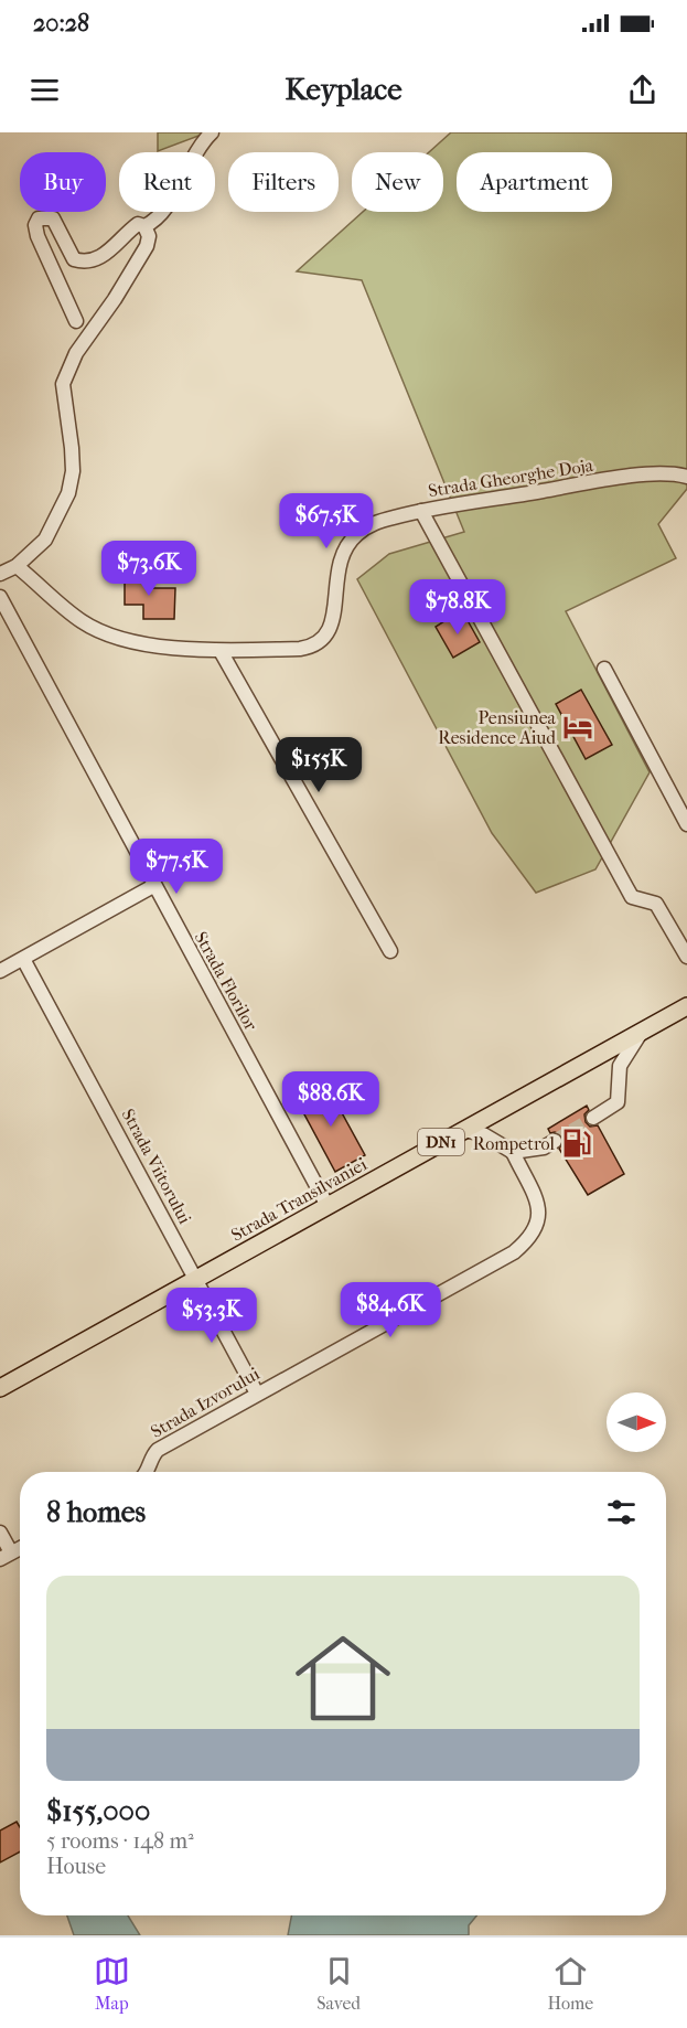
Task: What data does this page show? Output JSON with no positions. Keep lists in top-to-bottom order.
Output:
{
  "streets": {
    "main road": ["DN1", "Strada Transilvaniei"],
    "street": [
      "Strada Gheorghe Doja",
      "Strada Florilor",
      "Strada Viitorului",
      "Strada Izvorului"
    ]
  },
  "crossings": [
    ["Strada Florilor", "Strada Transilvaniei"],
    ["Strada Viitorului", "Strada Transilvaniei"],
    ["Strada Viitorului", "Strada Izvorului"]
  ],
  "places": {
    "hotel": ["Pensiunea Residence Aiud"],
    "fuel station": ["Rompetrol"]
  },
  "north": "right",
  "page": {
    "status": "20:28",
    "header": "Keyplace",
    "chip": [
      "Buy",
      "Rent",
      "Filters",
      "New",
      "Apartment"
    ],
    "price": [
      "$67.5K",
      "$73.6K",
      "$78.8K",
      "$155K",
      "$77.5K",
      "$88.6K",
      "$84.6K",
      "$53.3K"
    ],
    "heading": "8 homes",
    "list": [
      {
        "name": "$155,000",
        "note": "5 rooms · 148 m² · House"
      }
    ],
    "tabs": ["Map", "Saved", "Home"]
  }
}
